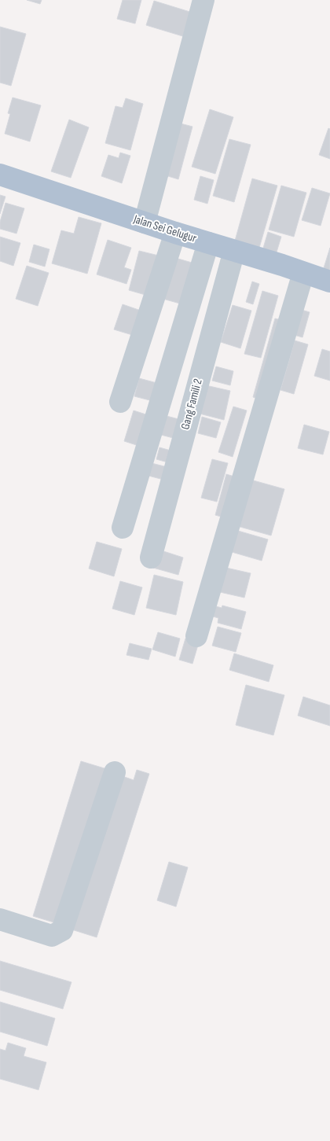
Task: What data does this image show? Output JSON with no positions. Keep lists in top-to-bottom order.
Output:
{
  "streets": {
    "main road": ["Jalan Sei Gelugur"],
    "street": ["Gang Famili 2"]
  },
  "crossings": [
    ["Jalan Sei Gelugur", "Gang Famili 2"]
  ]
}
